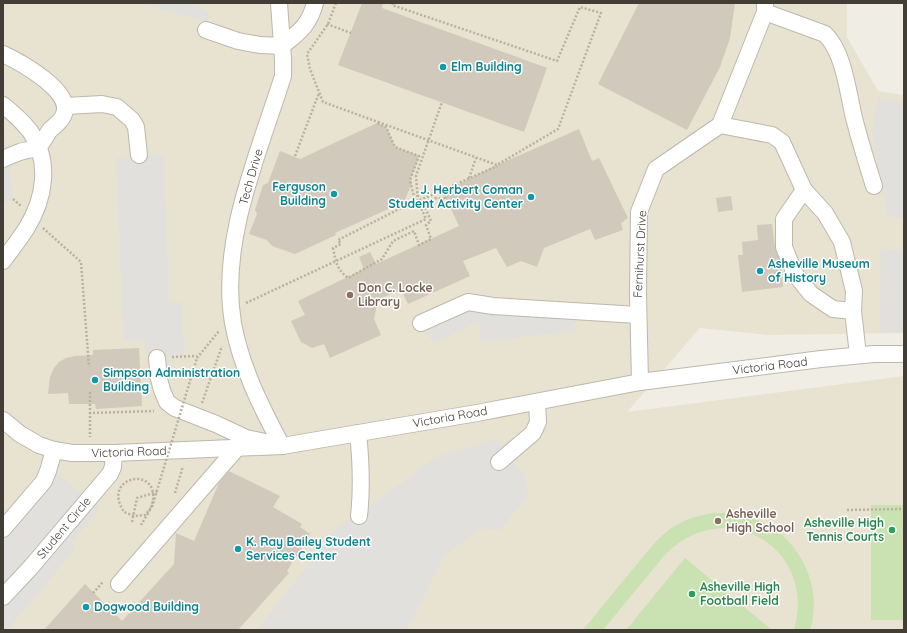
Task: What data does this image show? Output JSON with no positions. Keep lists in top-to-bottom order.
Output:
{
  "streets": {
    "street": [
      "Tech Drive",
      "Fernihurst Drive",
      "Victoria Road",
      "Student Circle"
    ]
  },
  "crossings": [
    ["Tech Drive", "Victoria Road"],
    ["Fernihurst Drive", "Victoria Road"],
    ["Victoria Road", "Student Circle"]
  ],
  "places": [
    "Elm Building",
    "Ferguson Building",
    "J. Herbert Coman Student Activity Center",
    "Asheville Museum of History",
    "Don C. Locke Library",
    "Simpson Administration Building",
    "Asheville High School",
    "Asheville High Tennis Courts",
    "K. Ray Bailey Student Services Center",
    "Asheville High Football Field",
    "Dogwood Building"
  ]
}
